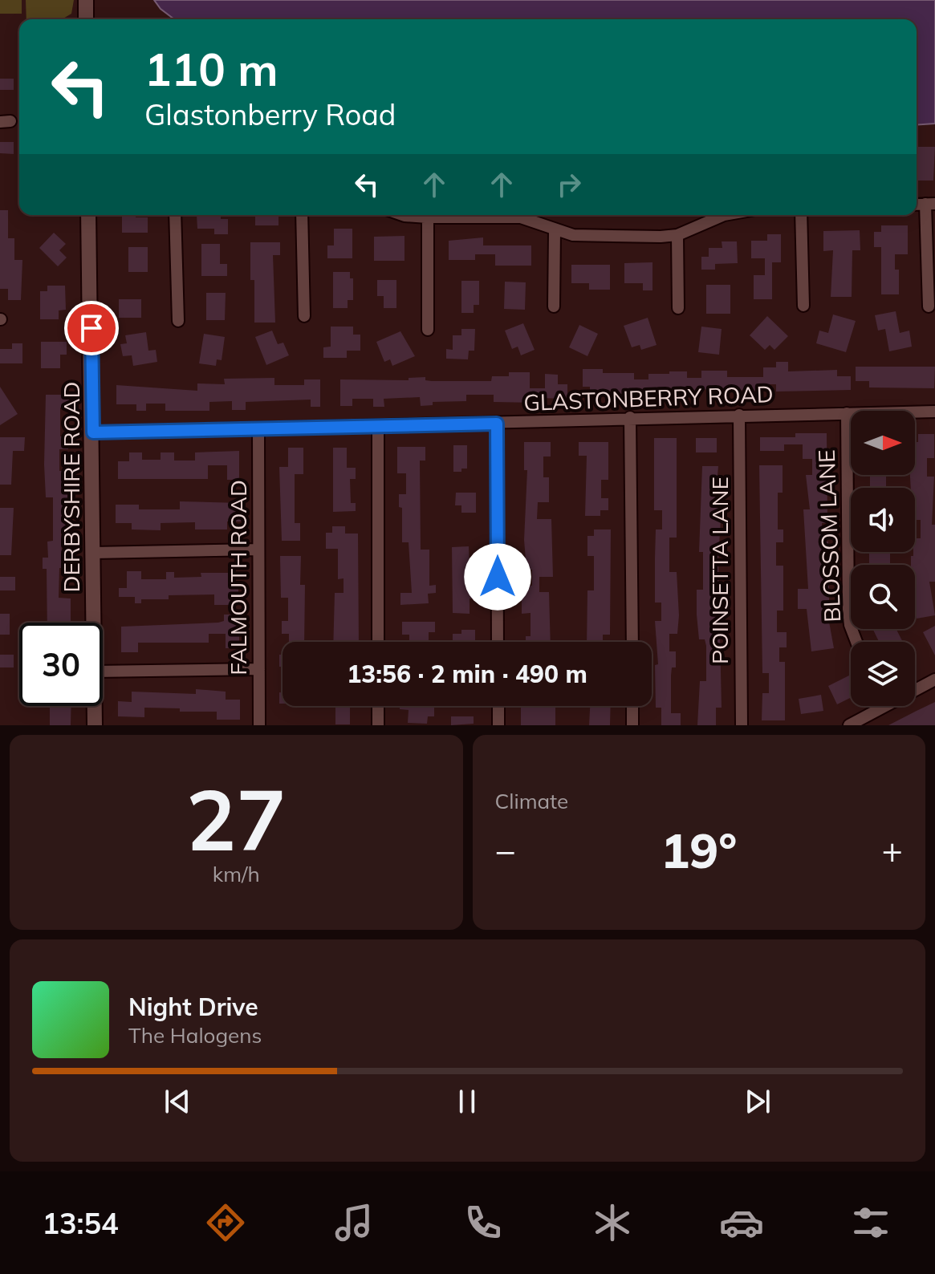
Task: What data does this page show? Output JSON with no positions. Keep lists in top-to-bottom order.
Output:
{
  "streets": {
    "street": [
      "GLASTONBERRY ROAD",
      "DERBYSHIRE ROAD",
      "BLOSSOM LANE",
      "POINSETTA LANE",
      "FALMOUTH ROAD"
    ]
  },
  "crossings": [
    ["GLASTONBERRY ROAD", "DERBYSHIRE ROAD"],
    ["GLASTONBERRY ROAD", "BLOSSOM LANE"],
    ["GLASTONBERRY ROAD", "POINSETTA LANE"],
    ["GLASTONBERRY ROAD", "FALMOUTH ROAD"]
  ],
  "north": "right",
  "page": {
    "turn": ["110 m", "Glastonberry Road"],
    "limit": "30",
    "trip": "13:56 · 2 min · 490 m",
    "tile": [
      ["27", "km/h"],
      "Climate"
    ],
    "heat": ["−", "19°", "+"],
    "song": ["Night Drive", "The Halogens"],
    "tabs": "13:54"
  }
}
